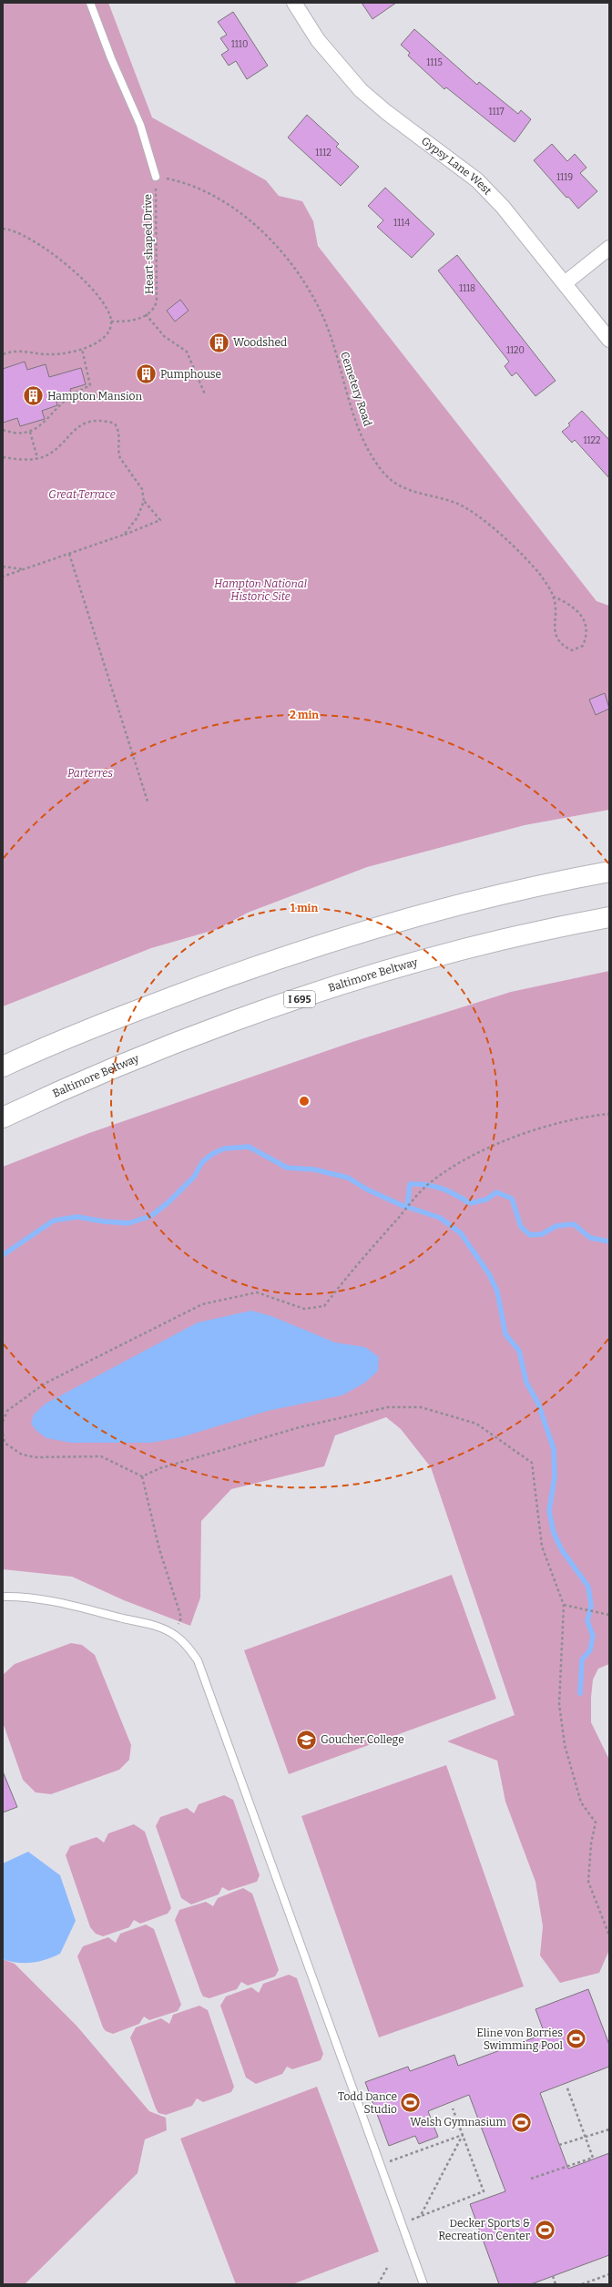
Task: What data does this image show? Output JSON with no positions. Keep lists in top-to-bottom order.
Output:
{
  "streets": {
    "highway": ["Baltimore Beltway", "I 695"],
    "street": ["Gypsy Lane West"],
    "path": ["Heart-shaped Drive", "Cemetery Road"]
  },
  "crossings": [
    ["Heart-shaped Drive", "Cemetery Road"]
  ],
  "parks": ["Great Terrace", "Hampton National Historic Site", "Parterres"],
  "places": {
    "building": ["Woodshed", "Pumphouse", "Hampton Mansion"],
    "school or university": ["Goucher College"],
    "sports": [
      "Eline von Borries Swimming Pool",
      "Todd Dance Studio",
      "Welsh Gymnasium",
      "Decker Sports & Recreation Center"
    ]
  },
  "house_numbers": [
    "1110",
    "1115",
    "1117",
    "1112",
    "1119",
    "1114",
    "1118",
    "1120",
    "1122"
  ],
  "rings": ["2 min", "1 min"]
}
